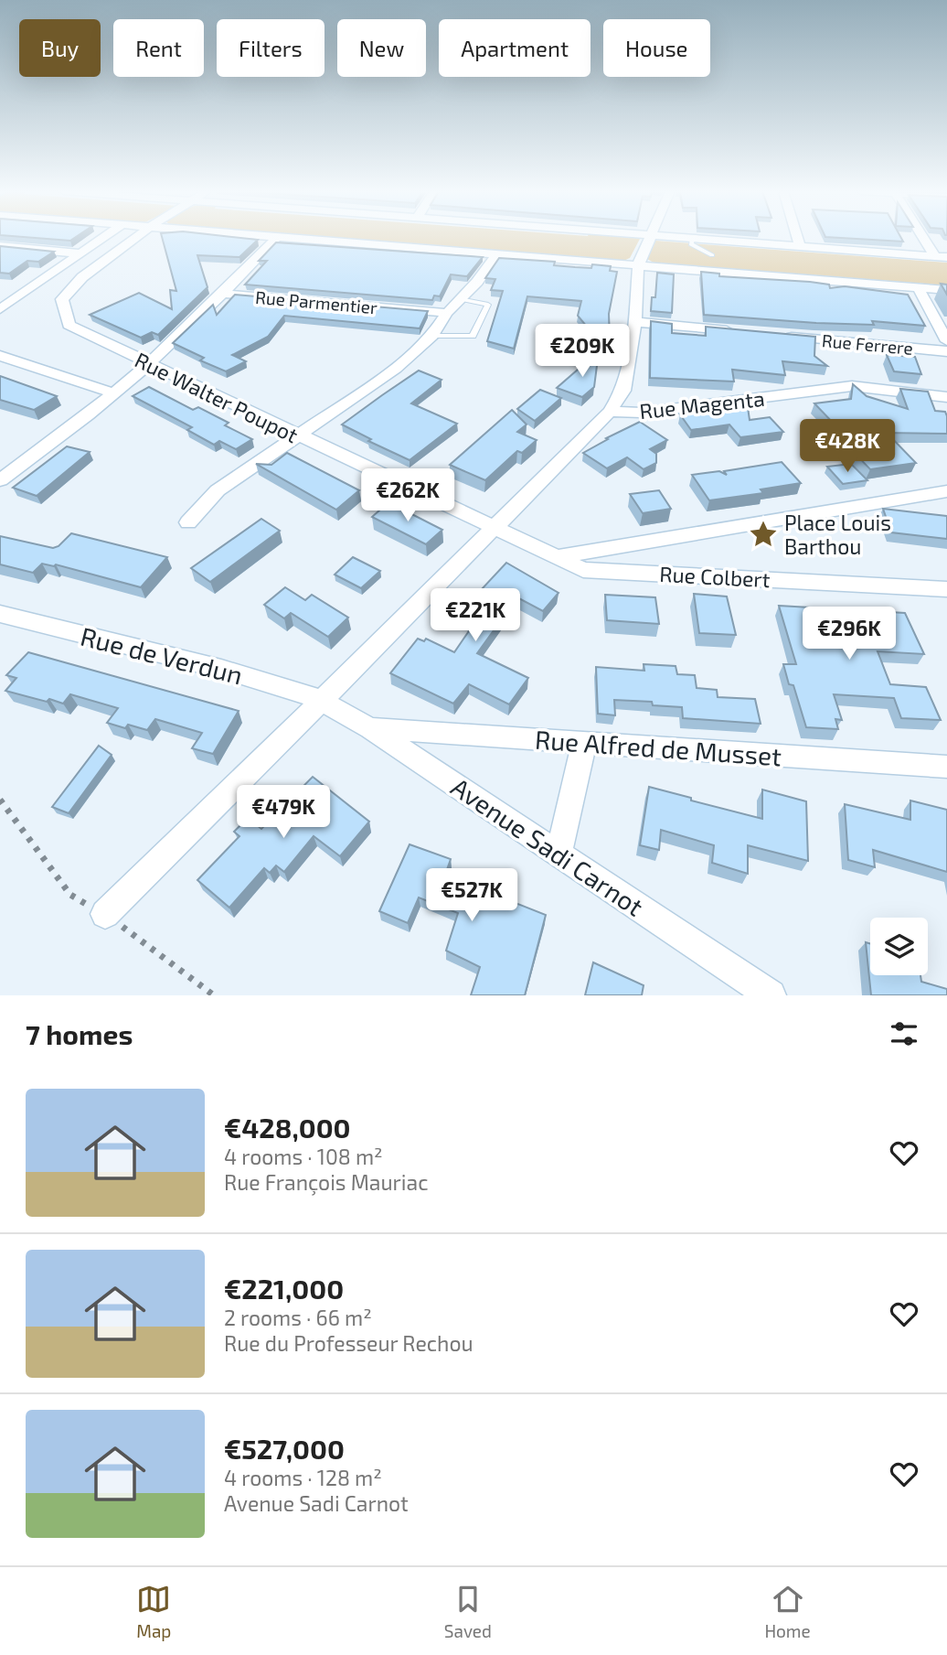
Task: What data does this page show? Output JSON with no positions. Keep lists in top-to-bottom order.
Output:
{
  "streets": {
    "street": [
      "Rue Parmentier",
      "Rue Ferrere",
      "Rue Walter Poupot",
      "Rue Magenta",
      "Rue Colbert",
      "Rue de Verdun",
      "Rue Alfred de Musset",
      "Avenue Sadi Carnot"
    ]
  },
  "crossings": [
    ["Rue Walter Poupot", "Rue Colbert"],
    ["Rue de Verdun", "Avenue Sadi Carnot"],
    ["Rue Alfred de Musset", "Avenue Sadi Carnot"]
  ],
  "places": {
    "place": ["Place Louis Barthou"]
  },
  "page": {
    "chip": [
      "Buy",
      "Rent",
      "Filters",
      "New",
      "Apartment",
      "House"
    ],
    "price": [
      "€209K",
      "€428K",
      "€262K",
      "€221K",
      "€296K",
      "€479K",
      "€527K"
    ],
    "heading": "7 homes",
    "list": [
      {
        "name": "€428,000",
        "note": "4 rooms · 108 m² · Rue François Mauriac"
      },
      {
        "name": "€221,000",
        "note": "2 rooms · 66 m² · Rue du Professeur Rechou"
      },
      {
        "name": "€527,000",
        "note": "4 rooms · 128 m² · Avenue Sadi Carnot"
      }
    ],
    "tabs": ["Map", "Saved", "Home"]
  }
}
